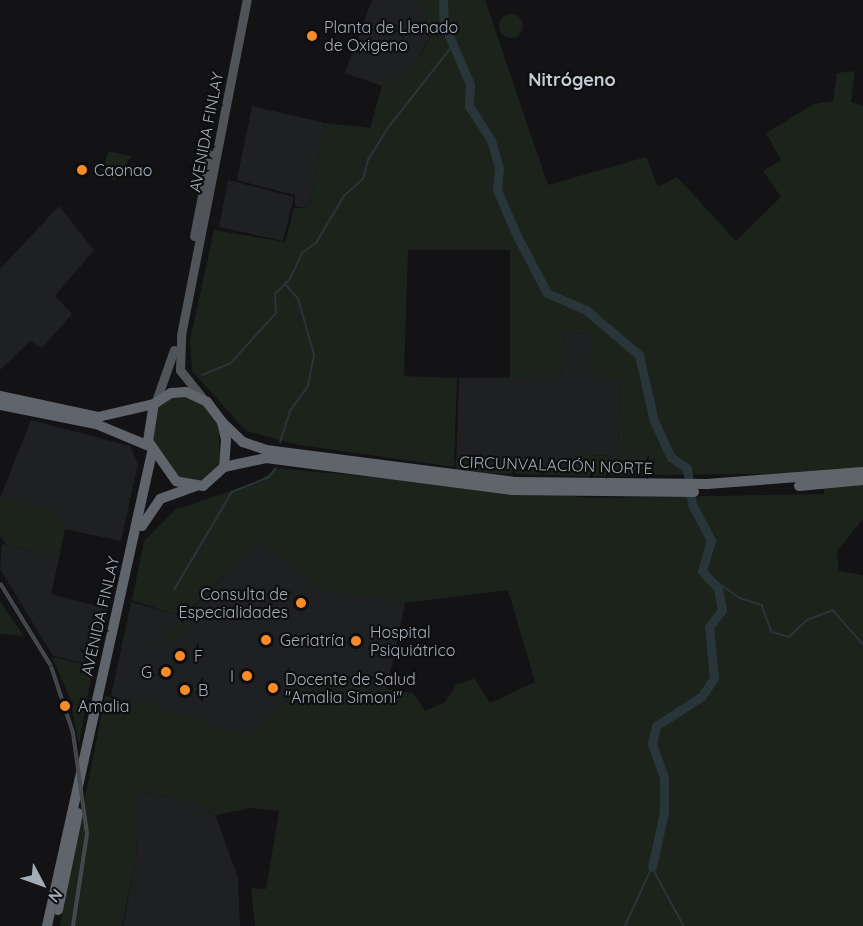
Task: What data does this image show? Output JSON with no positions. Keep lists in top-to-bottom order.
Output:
{
  "streets": {
    "highway": ["AVENIDA FINLAY", "CIRCUNVALACIÓN NORTE"]
  },
  "crossings": [
    ["AVENIDA FINLAY", "CIRCUNVALACIÓN NORTE"]
  ],
  "districts": ["Nitrógeno"],
  "places": [
    "Planta de Llenado de Oxigeno",
    "Caonao",
    "Consulta de Especialidades",
    "Geriatría",
    "Hospital Psiquiátrico",
    "F",
    "G",
    "I",
    "Docente de Salud \"Amalia Simoni\"",
    "B",
    "Amalia"
  ],
  "north": "bottom right"
}
